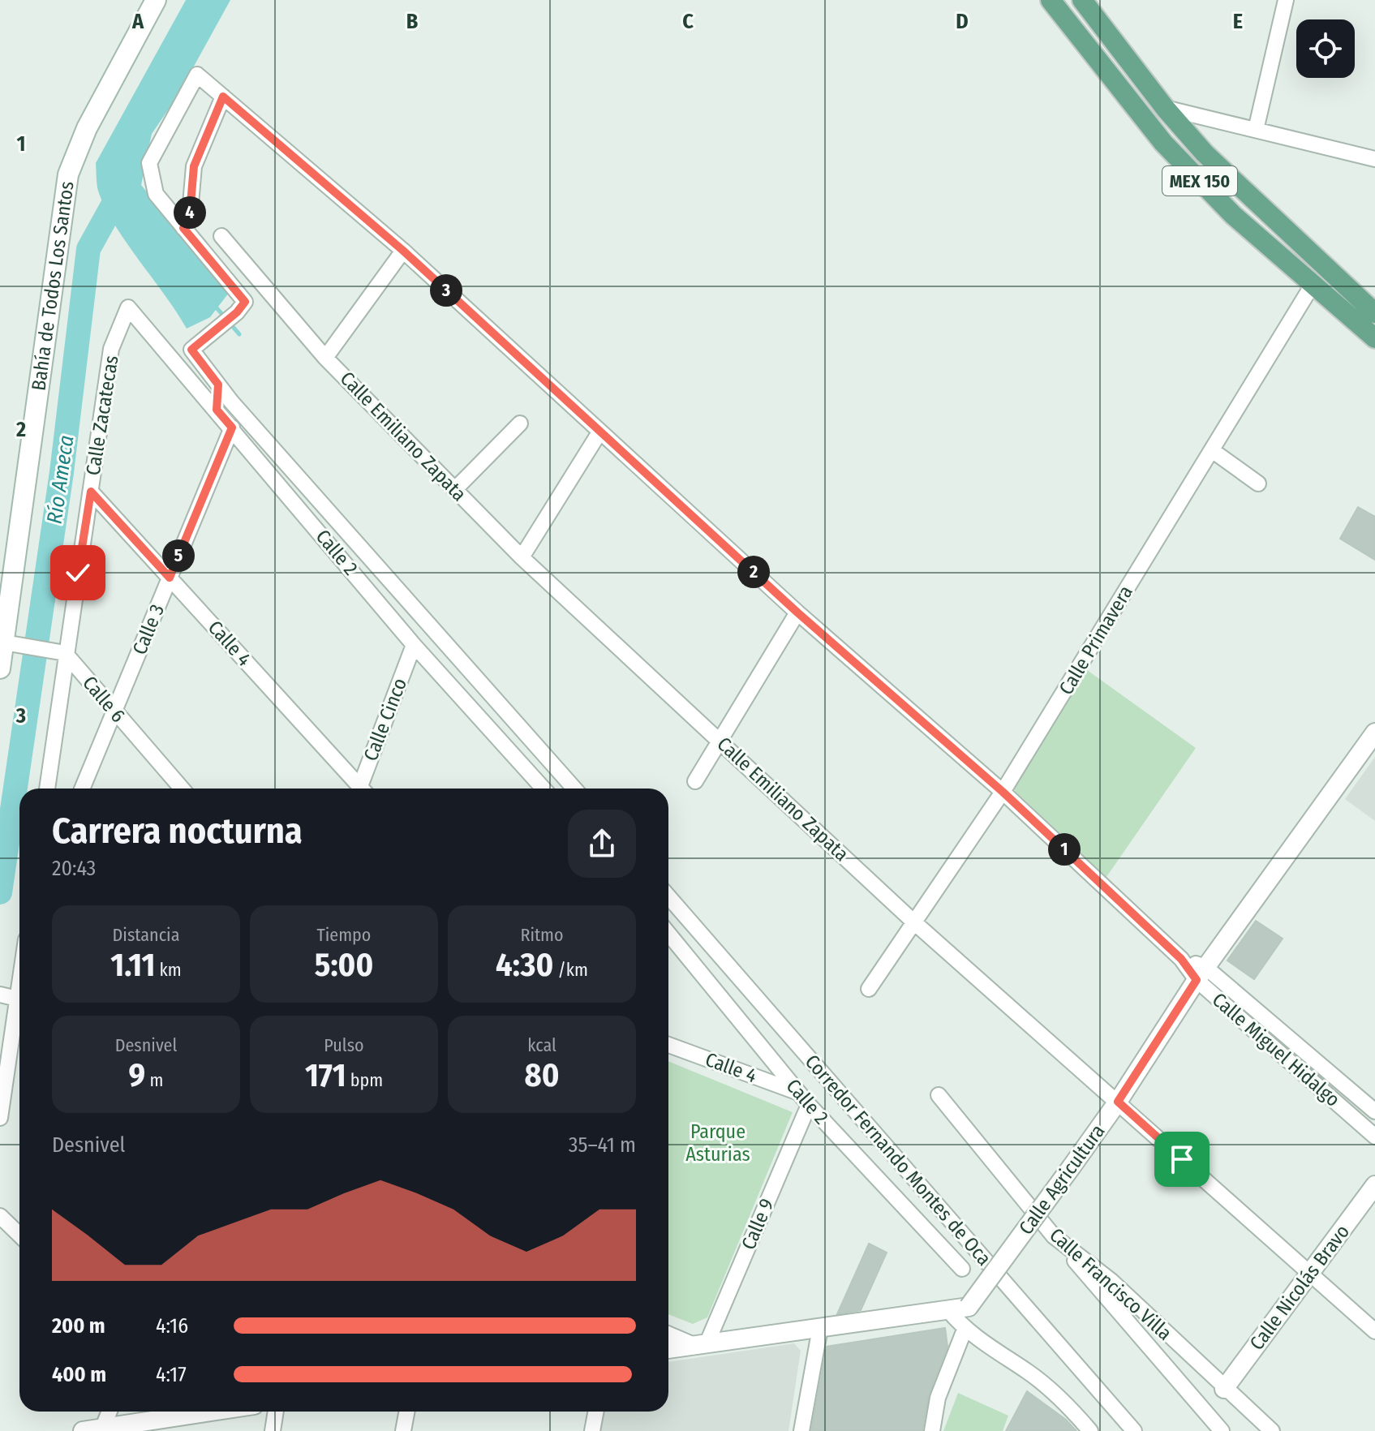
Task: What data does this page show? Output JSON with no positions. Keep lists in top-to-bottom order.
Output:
{
  "streets": {
    "main road": ["MEX 150", "Bahía de Todos Los Santos"],
    "street": [
      "Calle Zacatecas",
      "Calle Emiliano Zapata",
      "Calle 2",
      "Calle 3",
      "Calle Primavera",
      "Calle 4",
      "Calle 6",
      "Calle Cinco",
      "Calle Miguel Hidalgo",
      "Corredor Fernando Montes de Oca",
      "Calle Agricultura",
      "Calle 9",
      "Calle Francisco Villa",
      "Calle Nicolás Bravo"
    ]
  },
  "crossings": [
    ["MEX 150", "Calle Primavera"],
    ["Calle Zacatecas", "Calle 2"],
    ["Calle Zacatecas", "Calle 4"],
    ["Calle Zacatecas", "Calle 6"],
    ["Calle Emiliano Zapata", "Calle Primavera"],
    ["Calle Emiliano Zapata", "Calle Agricultura"],
    ["Calle Emiliano Zapata", "Calle Nicolás Bravo"],
    ["Calle 2", "Calle 3"],
    ["Calle 2", "Calle 4"],
    ["Calle 2", "Calle Cinco"],
    ["Calle 2", "Calle 9"],
    ["Calle 3", "Calle 4"],
    ["Calle 3", "Calle 6"],
    ["Calle Primavera", "Calle Miguel Hidalgo"],
    ["Calle 4", "Calle 9"],
    ["Calle Miguel Hidalgo", "Calle Agricultura"],
    ["Calle Agricultura", "Calle 9"],
    ["Calle Francisco Villa", "Calle Nicolás Bravo"]
  ],
  "water": ["Río Ameca"],
  "parks": ["Parque Asturias"],
  "page": {
    "pins": [
      "4",
      "3",
      "5",
      "2",
      "1"
    ],
    "heading": ["Carrera nocturna", "20:43"],
    "stats": [
      ["Distancia", "1.11 km"],
      ["Tiempo", "5:00"],
      ["Ritmo", "4:30 /km"],
      ["Desnivel", "9 m"],
      ["Pulso", "171 bpm"],
      ["kcal", "80"]
    ],
    "chart": ["Desnivel", "35–41 m"],
    "list": [
      {
        "name": "200 m",
        "note": "4:16"
      },
      {
        "name": "400 m",
        "note": "4:17"
      }
    ]
  },
  "grid": {
    "columns": [
      "A",
      "B",
      "C",
      "D",
      "E"
    ],
    "rows": ["1", "2", "3"]
  }
}
